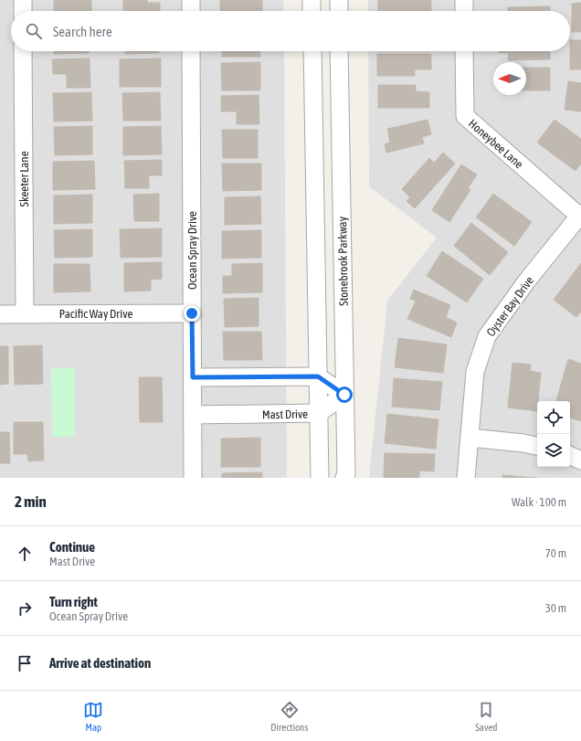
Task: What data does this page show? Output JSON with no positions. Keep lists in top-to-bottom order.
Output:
{
  "streets": {
    "street": [
      "Honeybee Lane",
      "Skeeter Lane",
      "Ocean Spray Drive",
      "Stonebrook Parkway",
      "Oyster Bay Drive",
      "Pacific Way Drive",
      "Mast Drive"
    ]
  },
  "crossings": [
    ["Honeybee Lane", "Oyster Bay Drive"],
    ["Skeeter Lane", "Pacific Way Drive"],
    ["Ocean Spray Drive", "Pacific Way Drive"],
    ["Ocean Spray Drive", "Mast Drive"],
    ["Stonebrook Parkway", "Mast Drive"]
  ],
  "north": "left",
  "page": {
    "search": "Search here",
    "heading": ["2 min", "Walk · 100 m"],
    "list": [
      ["Continue", "Mast Drive", "70 m"],
      ["Turn right", "Ocean Spray Drive", "30 m"],
      "Arrive at destination"
    ],
    "nav": ["Map", "Directions", "Saved"]
  }
}
